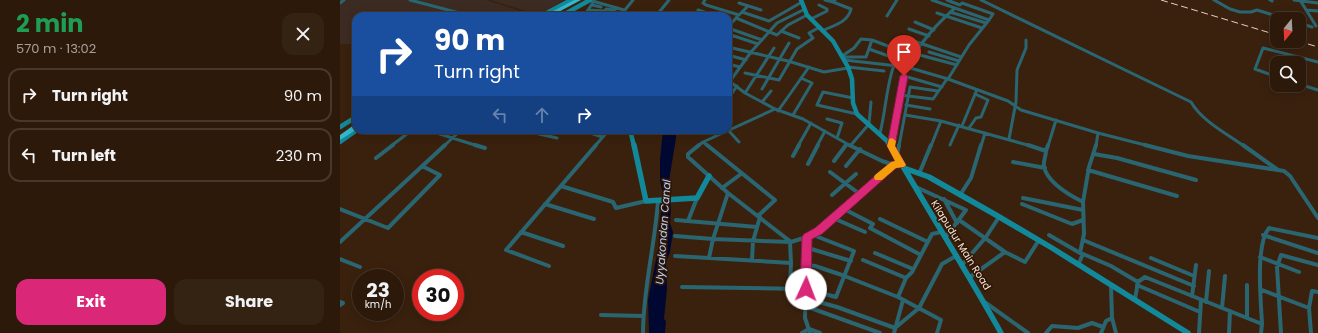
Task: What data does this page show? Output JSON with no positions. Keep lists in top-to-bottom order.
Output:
{
  "streets": {
    "main road": ["Kilapudur Main Road"]
  },
  "water": ["Uyyakondan Canal"],
  "north": "bottom",
  "page": {
    "heading": ["2 min", "570 m · 13:02"],
    "turn": ["90 m", "Turn right"],
    "list": [
      {
        "name": "Turn right",
        "value": "90 m"
      },
      {
        "name": "Turn left",
        "value": "230 m"
      }
    ],
    "speed": "23 km/h",
    "limit": "30",
    "buttons": ["Exit", "Share"]
  }
}
